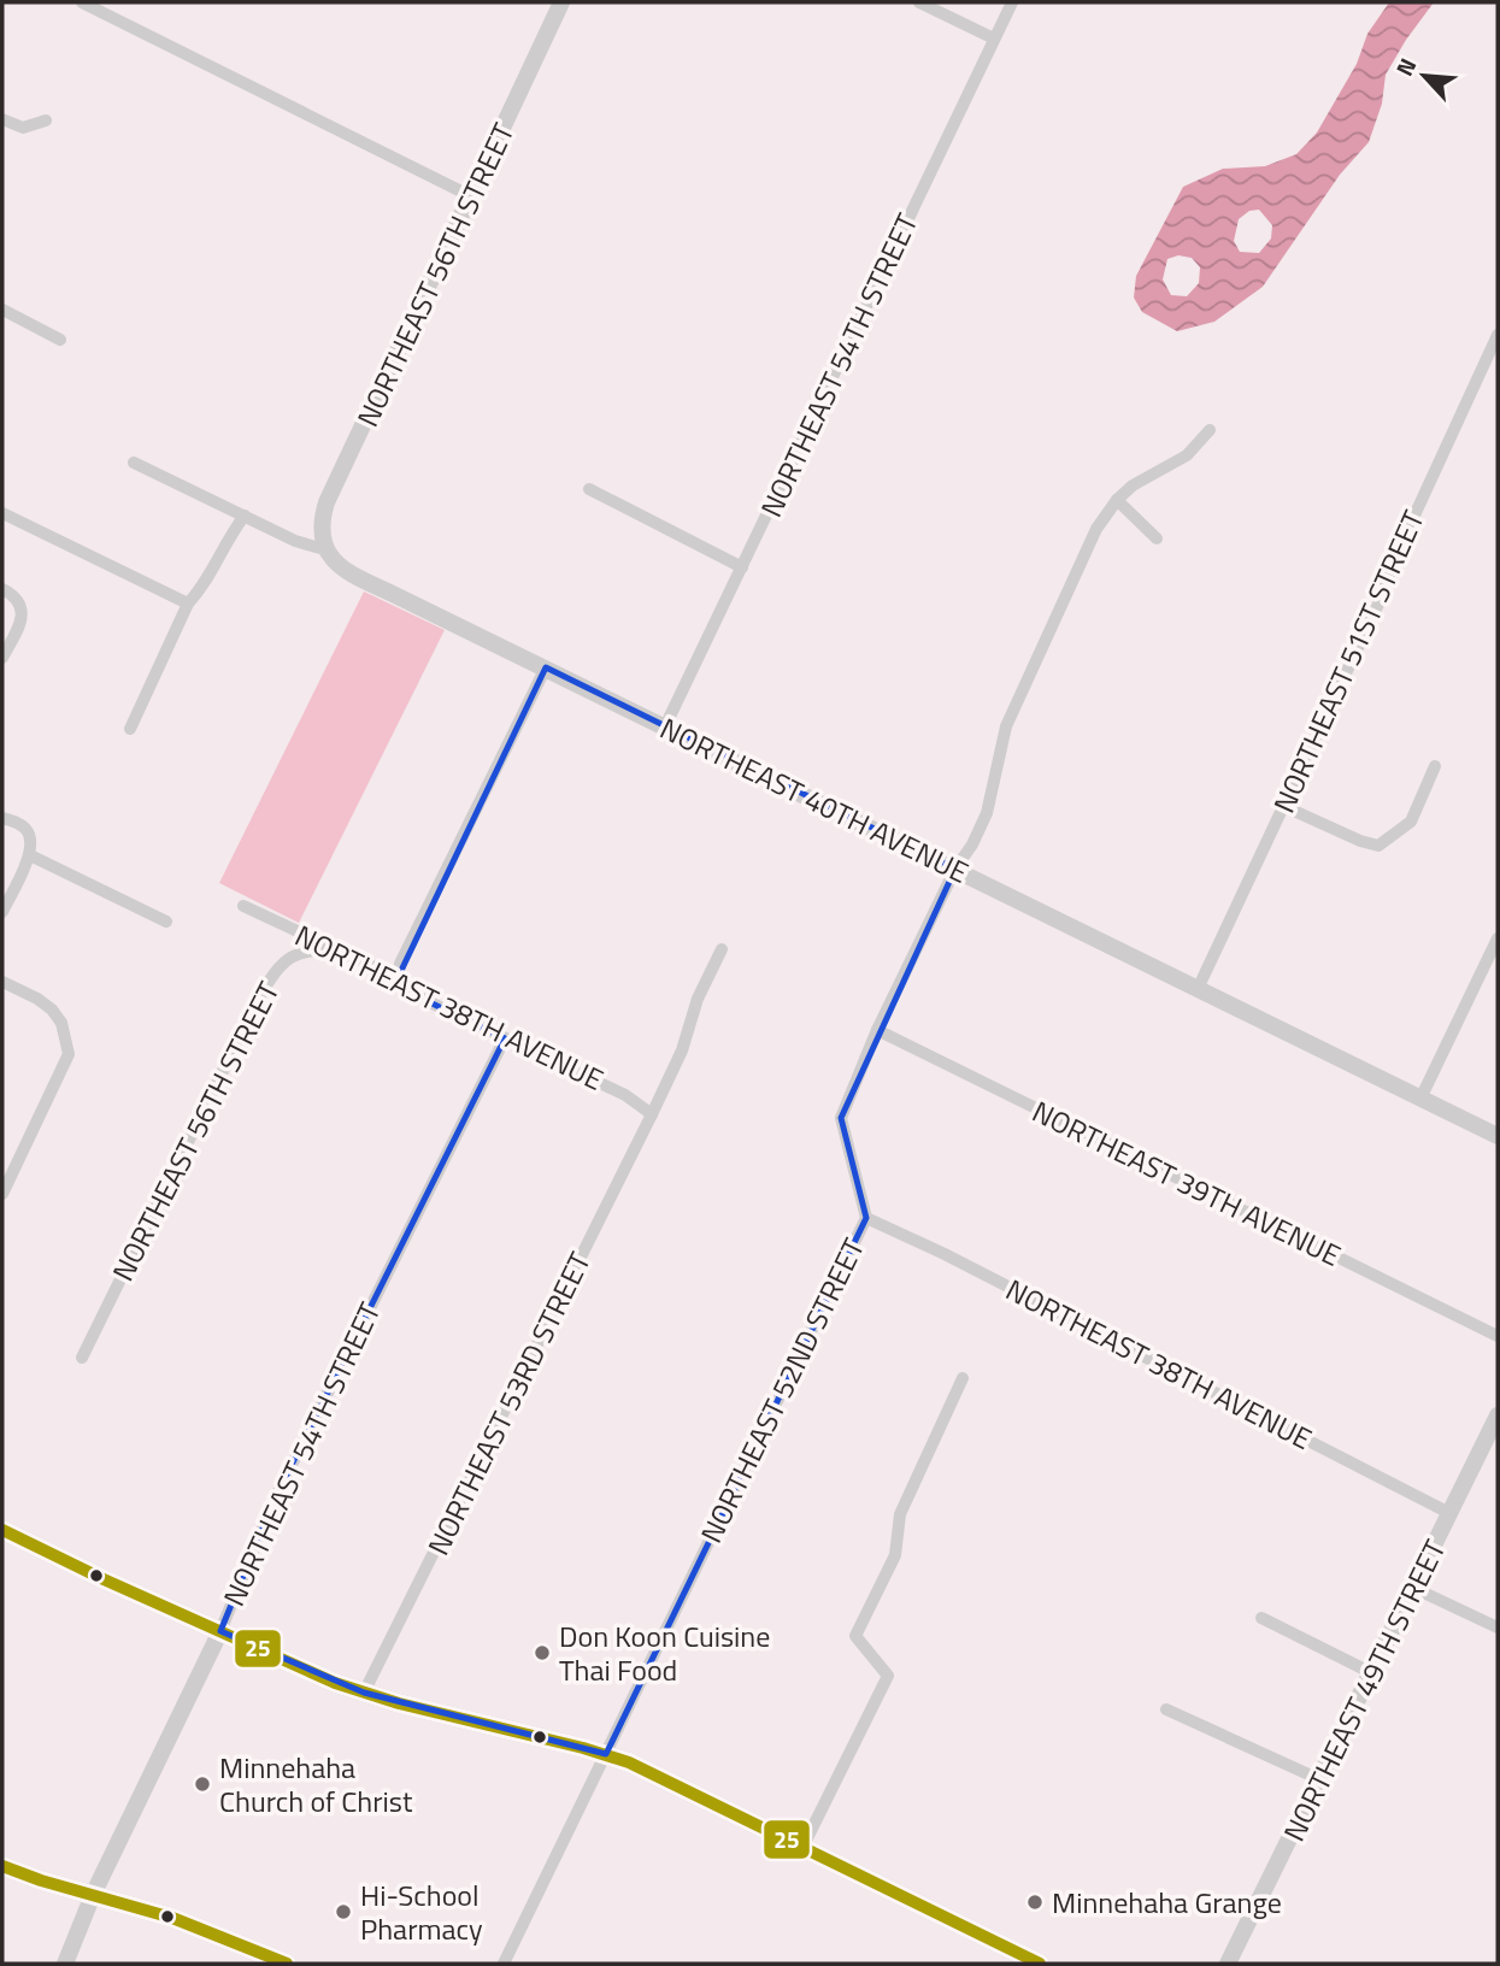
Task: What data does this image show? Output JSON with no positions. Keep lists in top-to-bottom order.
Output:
{
  "streets": {
    "street": [
      "NORTHEAST 56TH STREET",
      "NORTHEAST 54TH STREET",
      "NORTHEAST 51ST STREET",
      "NORTHEAST 40TH AVENUE",
      "NORTHEAST 38TH AVENUE",
      "NORTHEAST 39TH AVENUE",
      "NORTHEAST 52ND STREET",
      "NORTHEAST 53RD STREET",
      "NORTHEAST 49TH STREET"
    ]
  },
  "crossings": [
    ["NORTHEAST 56TH STREET", "NORTHEAST 40TH AVENUE"],
    ["NORTHEAST 56TH STREET", "NORTHEAST 38TH AVENUE"],
    ["NORTHEAST 54TH STREET", "NORTHEAST 40TH AVENUE"],
    ["NORTHEAST 54TH STREET", "NORTHEAST 38TH AVENUE"],
    ["NORTHEAST 51ST STREET", "NORTHEAST 40TH AVENUE"],
    ["NORTHEAST 40TH AVENUE", "NORTHEAST 52ND STREET"],
    ["NORTHEAST 38TH AVENUE", "NORTHEAST 52ND STREET"],
    ["NORTHEAST 38TH AVENUE", "NORTHEAST 53RD STREET"],
    ["NORTHEAST 38TH AVENUE", "NORTHEAST 49TH STREET"],
    ["NORTHEAST 39TH AVENUE", "NORTHEAST 52ND STREET"]
  ],
  "places": [
    "Don Koon Cuisine Thai Food",
    "Minnehaha Church of Christ",
    "Minnehaha Grange",
    "Hi-School Pharmacy"
  ],
  "lines": ["transit line 25"],
  "north": "top left"
}
